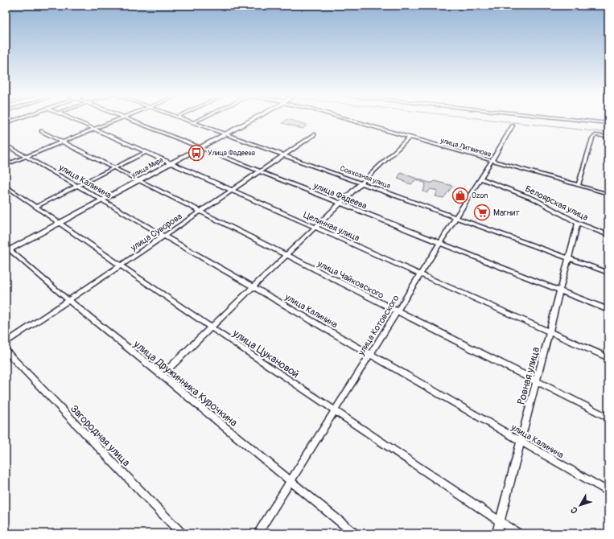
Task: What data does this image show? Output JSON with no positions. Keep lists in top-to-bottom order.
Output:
{
  "streets": {
    "main road": ["улица Мира"],
    "street": [
      "улица Литвинова",
      "Совхозная улица",
      "улица Калинина",
      "улица Фадеева",
      "Белоярская улица",
      "Целинная улица",
      "улица Суворова",
      "улица Чайковского",
      "улица Котовского",
      "улица Цукановой",
      "Ровная улица",
      "улица Дружинника Курочкина",
      "Загородная улица"
    ]
  },
  "crossings": [
    ["улица Литвинова", "улица Котовского"],
    ["улица Мира", "Совхозная улица"],
    ["улица Мира", "улица Калинина"],
    ["улица Мира", "улица Фадеева"],
    ["улица Мира", "Целинная улица"],
    ["улица Мира", "улица Чайковского"],
    ["улица Мира", "улица Цукановой"],
    ["улица Мира", "улица Дружинника Курочкина"],
    ["Совхозная улица", "улица Суворова"],
    ["Совхозная улица", "улица Котовского"],
    ["Совхозная улица", "Ровная улица"],
    ["улица Калинина", "улица Суворова"],
    ["улица Калинина", "улица Котовского"],
    ["улица Калинина", "Ровная улица"],
    ["улица Фадеева", "улица Суворова"],
    ["улица Фадеева", "улица Котовского"],
    ["улица Фадеева", "Ровная улица"],
    ["Белоярская улица", "улица Котовского"],
    ["Белоярская улица", "Ровная улица"],
    ["Целинная улица", "улица Суворова"],
    ["Целинная улица", "улица Котовского"],
    ["Целинная улица", "Ровная улица"],
    ["улица Суворова", "улица Чайковского"],
    ["улица Суворова", "улица Цукановой"],
    ["улица Суворова", "улица Дружинника Курочкина"],
    ["улица Чайковского", "улица Котовского"],
    ["улица Чайковского", "Ровная улица"],
    ["улица Котовского", "улица Цукановой"],
    ["улица Котовского", "улица Дружинника Курочкина"],
    ["улица Цукановой", "Ровная улица"]
  ],
  "places": {
    "bus stop": ["Улица Фадеева"],
    "shop": ["Ozon"],
    "supermarket": ["Магнит"]
  },
  "north": "bottom left"
}
